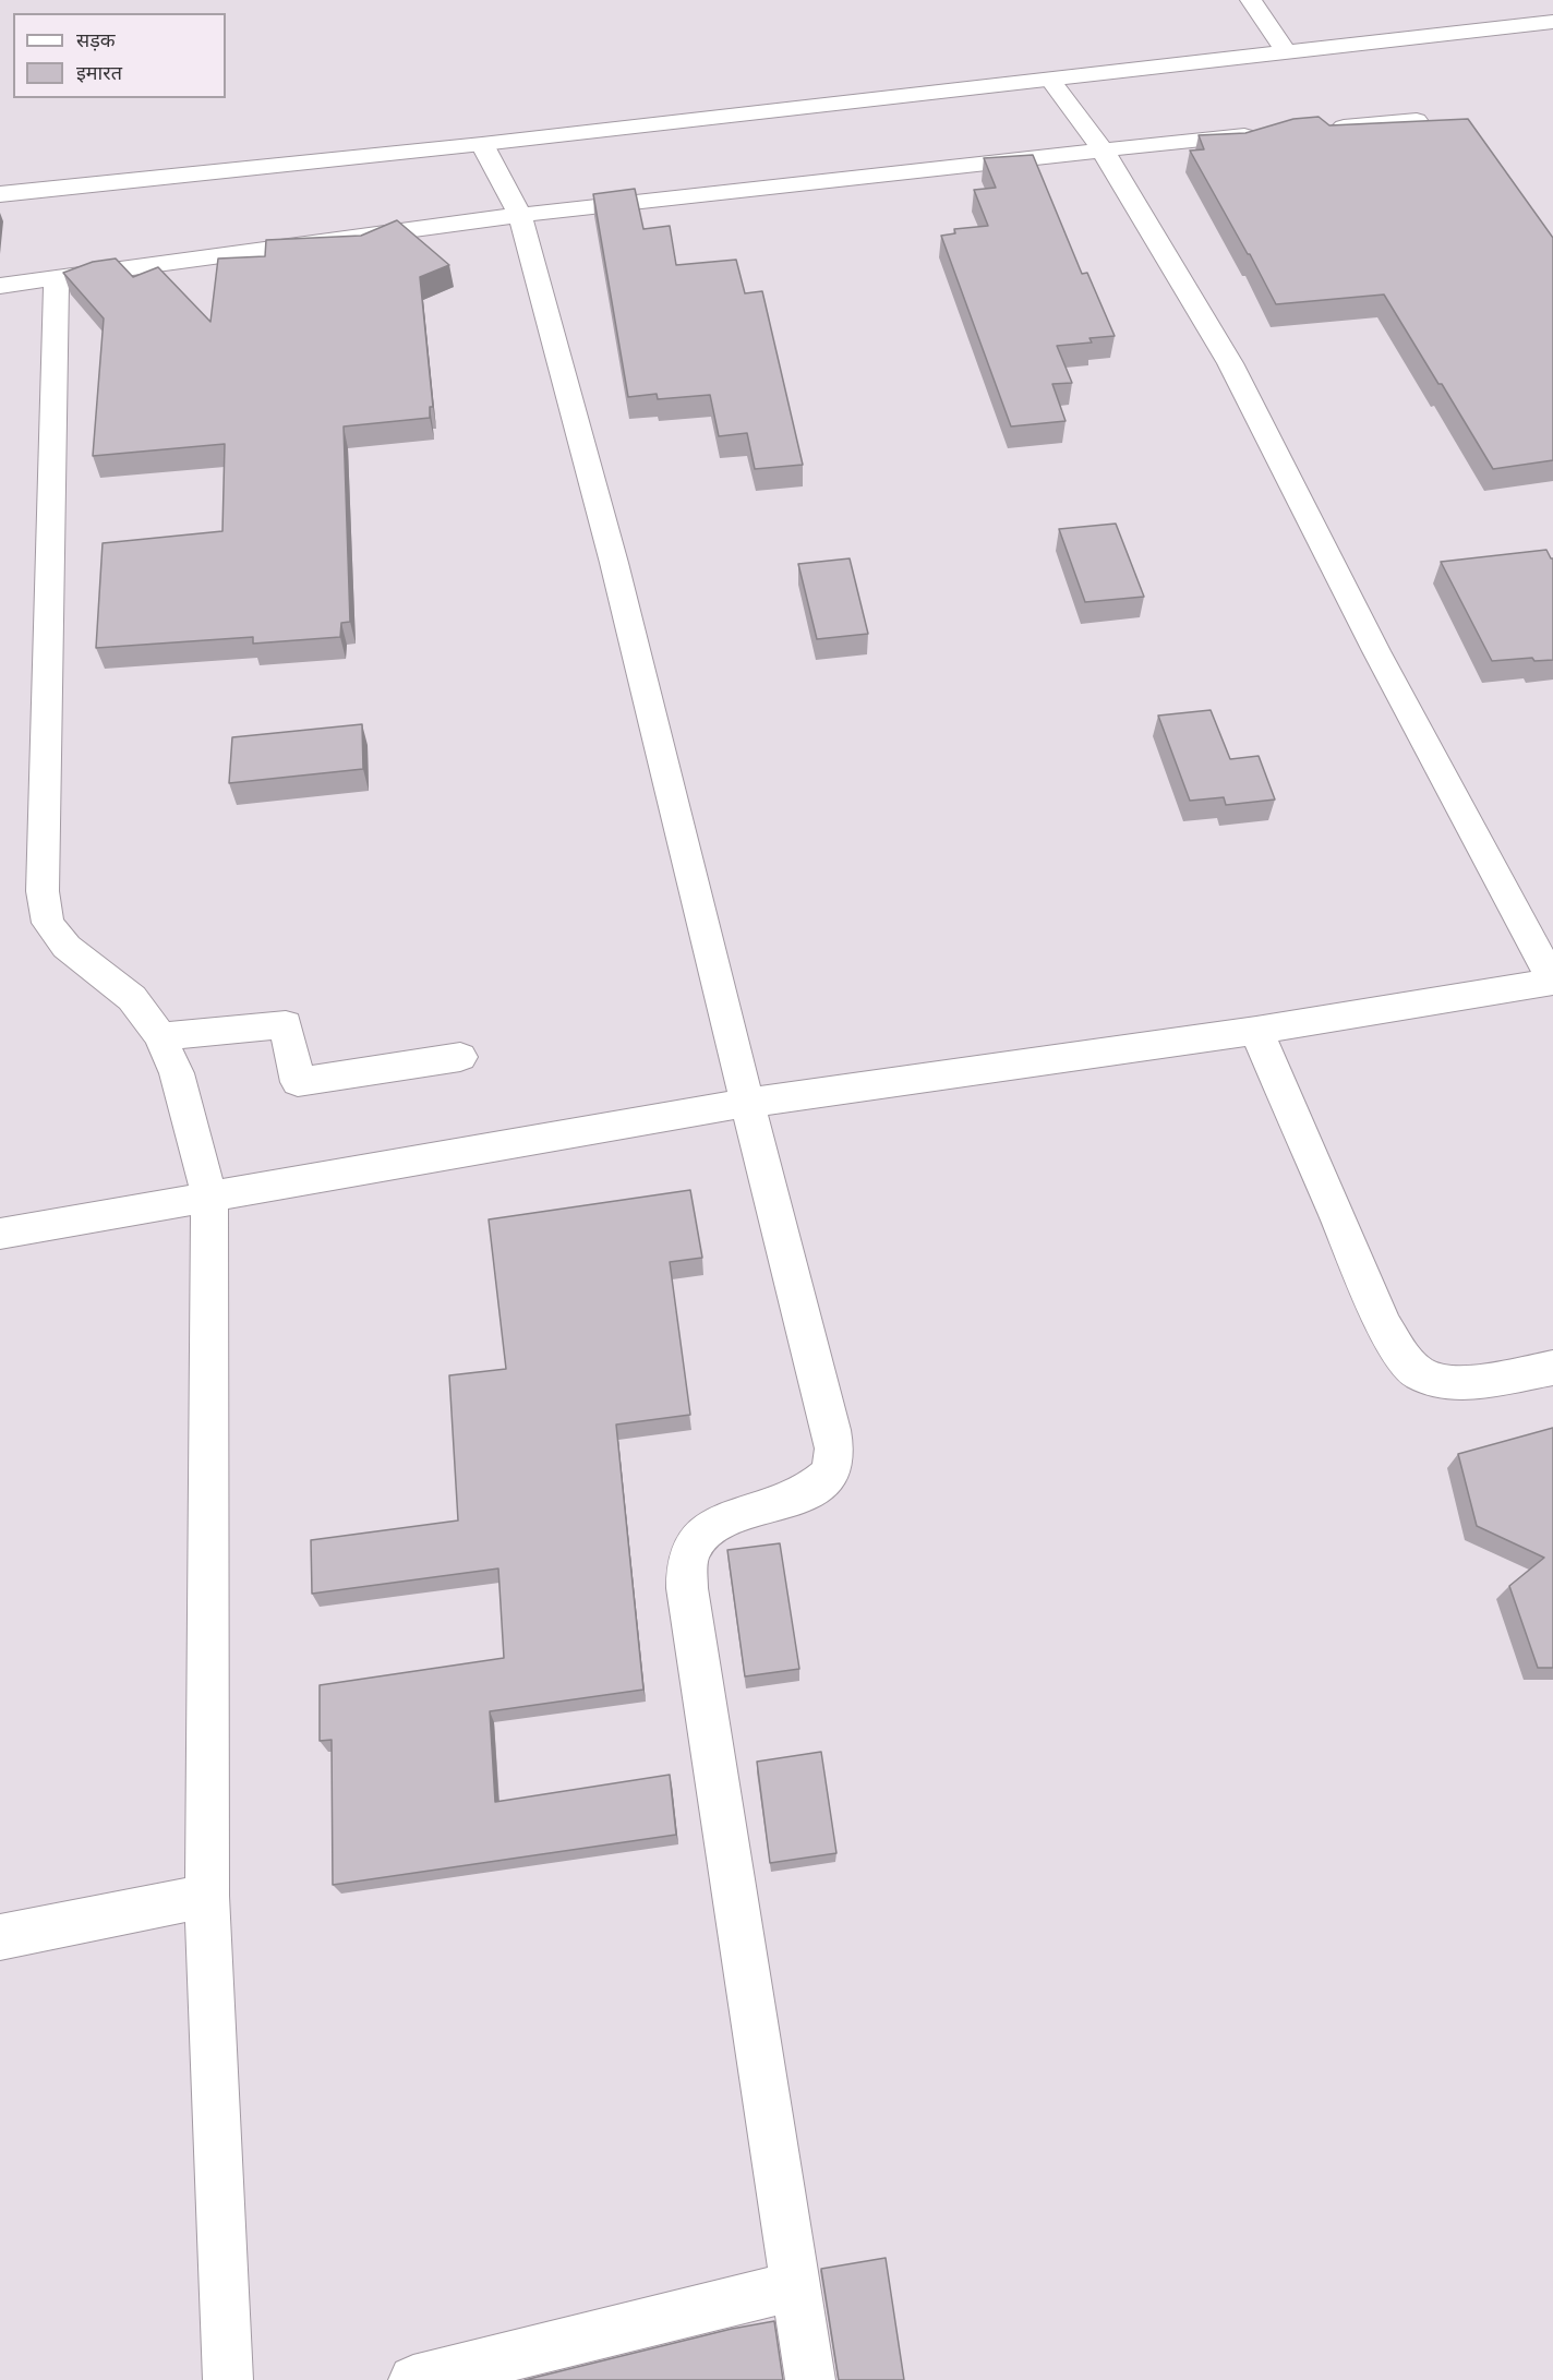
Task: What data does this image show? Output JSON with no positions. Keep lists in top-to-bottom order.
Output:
{
  "legend": ["सड़क", "इमारत"]
}
